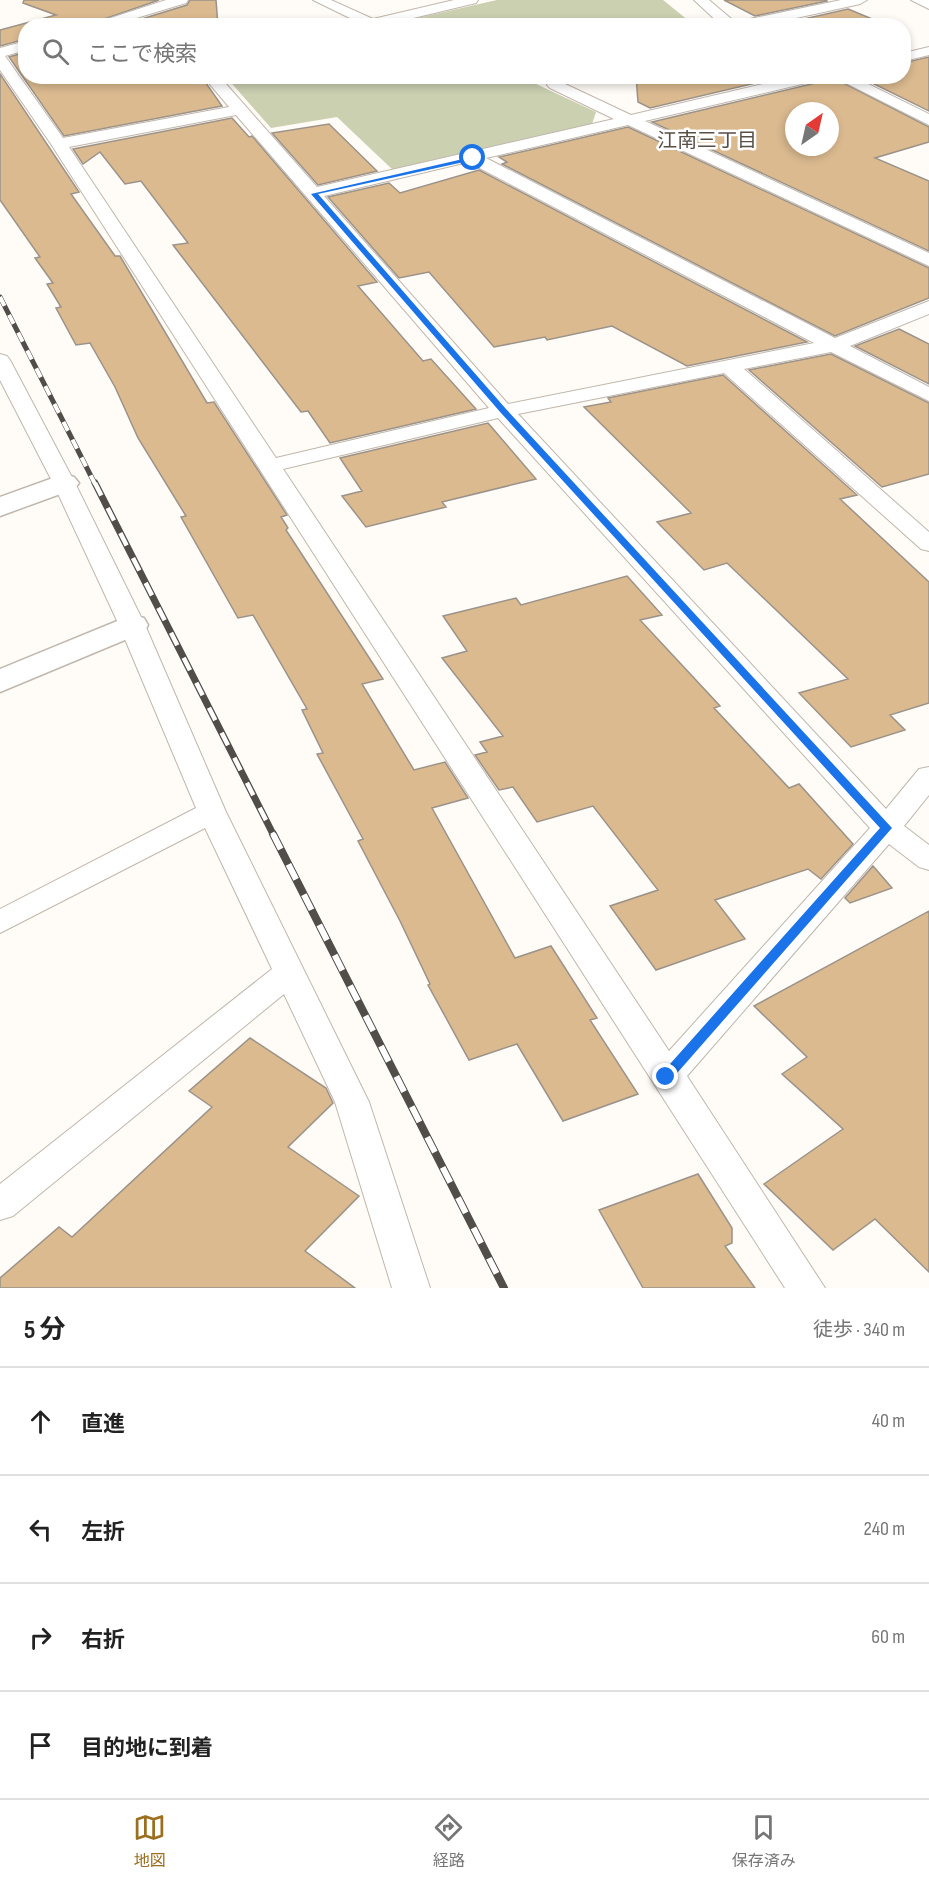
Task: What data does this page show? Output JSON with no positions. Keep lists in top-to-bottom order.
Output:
{
  "districts": ["江南三丁目"],
  "north": "top right",
  "page": {
    "search": "ここで検索",
    "heading": ["5 分", "徒歩 · 340 m"],
    "list": [
      ["直進", "40 m"],
      ["左折", "240 m"],
      ["右折", "60 m"],
      "目的地に到着"
    ],
    "nav": ["地図", "経路", "保存済み"]
  }
}
